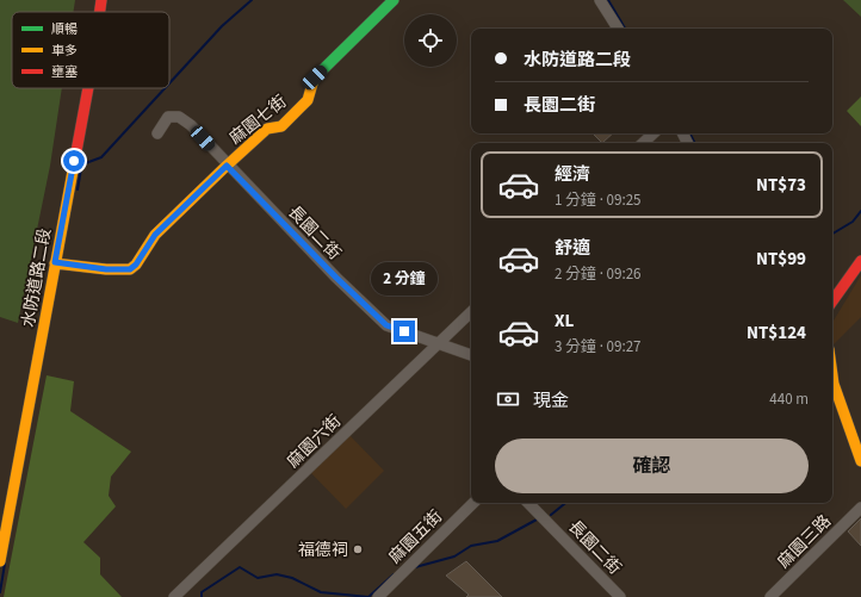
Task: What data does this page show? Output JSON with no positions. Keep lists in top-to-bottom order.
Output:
{
  "streets": {
    "street": [
      "麻園七街",
      "長園二街",
      "水防道路二段",
      "麻園六街",
      "麻園五街",
      "麻園三路"
    ]
  },
  "crossings": [
    ["麻園七街", "長園二街"],
    ["麻園七街", "水防道路二段"],
    ["長園二街", "麻園六街"]
  ],
  "places": ["福德祠"],
  "legend": ["順暢", "車多", "壅塞"],
  "page": {
    "banner": ["水防道路二段", "長園二街"],
    "list": [
      {
        "name": "經濟",
        "note": "1 分鐘 · 09:25",
        "value": "NT$73"
      },
      {
        "name": "舒適",
        "note": "2 分鐘 · 09:26",
        "value": "NT$99"
      },
      {
        "name": "XL",
        "note": "3 分鐘 · 09:27",
        "value": "NT$124"
      }
    ],
    "bubble": "2 分鐘",
    "pay": ["現金", "440 m"],
    "buttons": "確認"
  }
}
